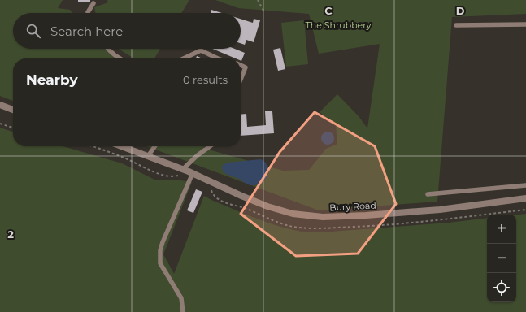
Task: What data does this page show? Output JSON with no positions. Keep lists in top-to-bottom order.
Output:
{
  "streets": {
    "street": ["Bury Road"]
  },
  "parks": ["The Shrubbery"],
  "page": {
    "search": "Search here",
    "heading": ["Nearby", "0 results"],
    "map_buttons": ["+", "−"]
  },
  "grid": {
    "columns": ["C", "D"],
    "rows": ["2"]
  }
}
